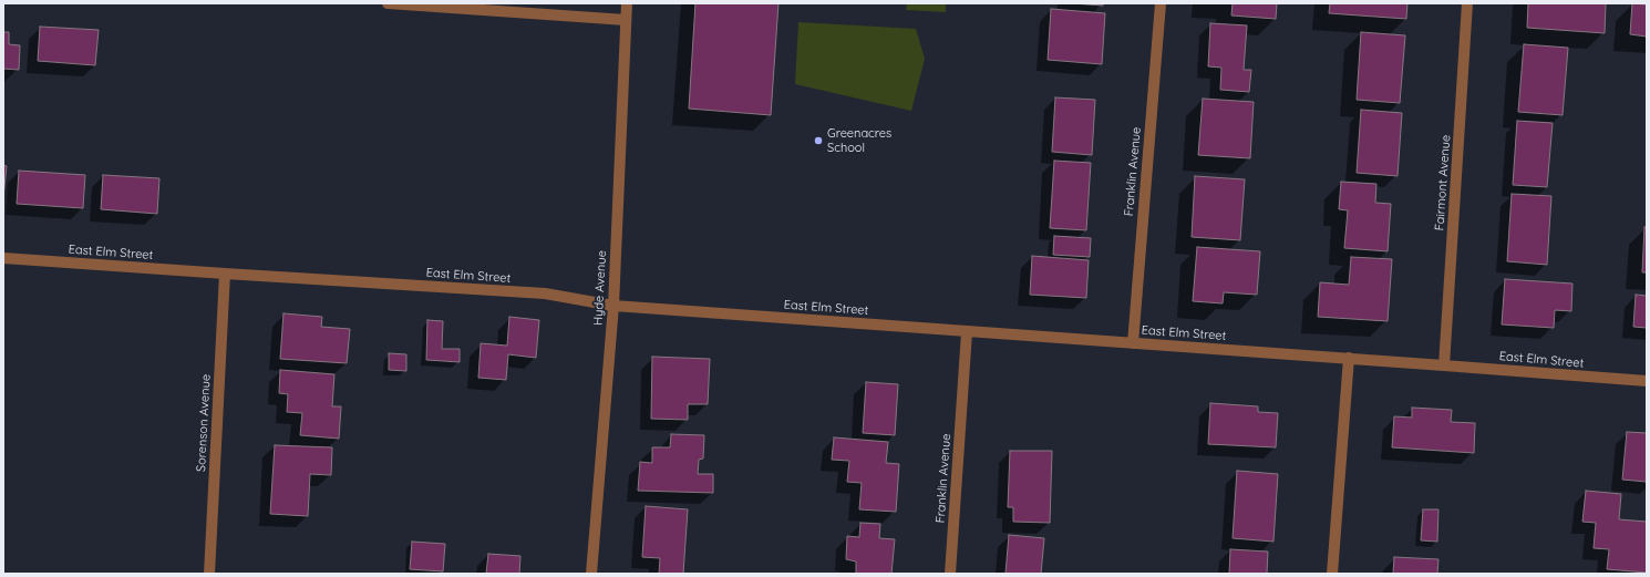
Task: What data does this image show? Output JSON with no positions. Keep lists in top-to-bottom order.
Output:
{
  "streets": {
    "street": [
      "Franklin Avenue",
      "Fairmont Avenue",
      "East Elm Street",
      "Hyde Avenue",
      "Sorenson Avenue"
    ]
  },
  "crossings": [
    ["Franklin Avenue", "East Elm Street"],
    ["Fairmont Avenue", "East Elm Street"],
    ["East Elm Street", "Hyde Avenue"],
    ["East Elm Street", "Sorenson Avenue"]
  ],
  "places": ["Greenacres School"]
}
